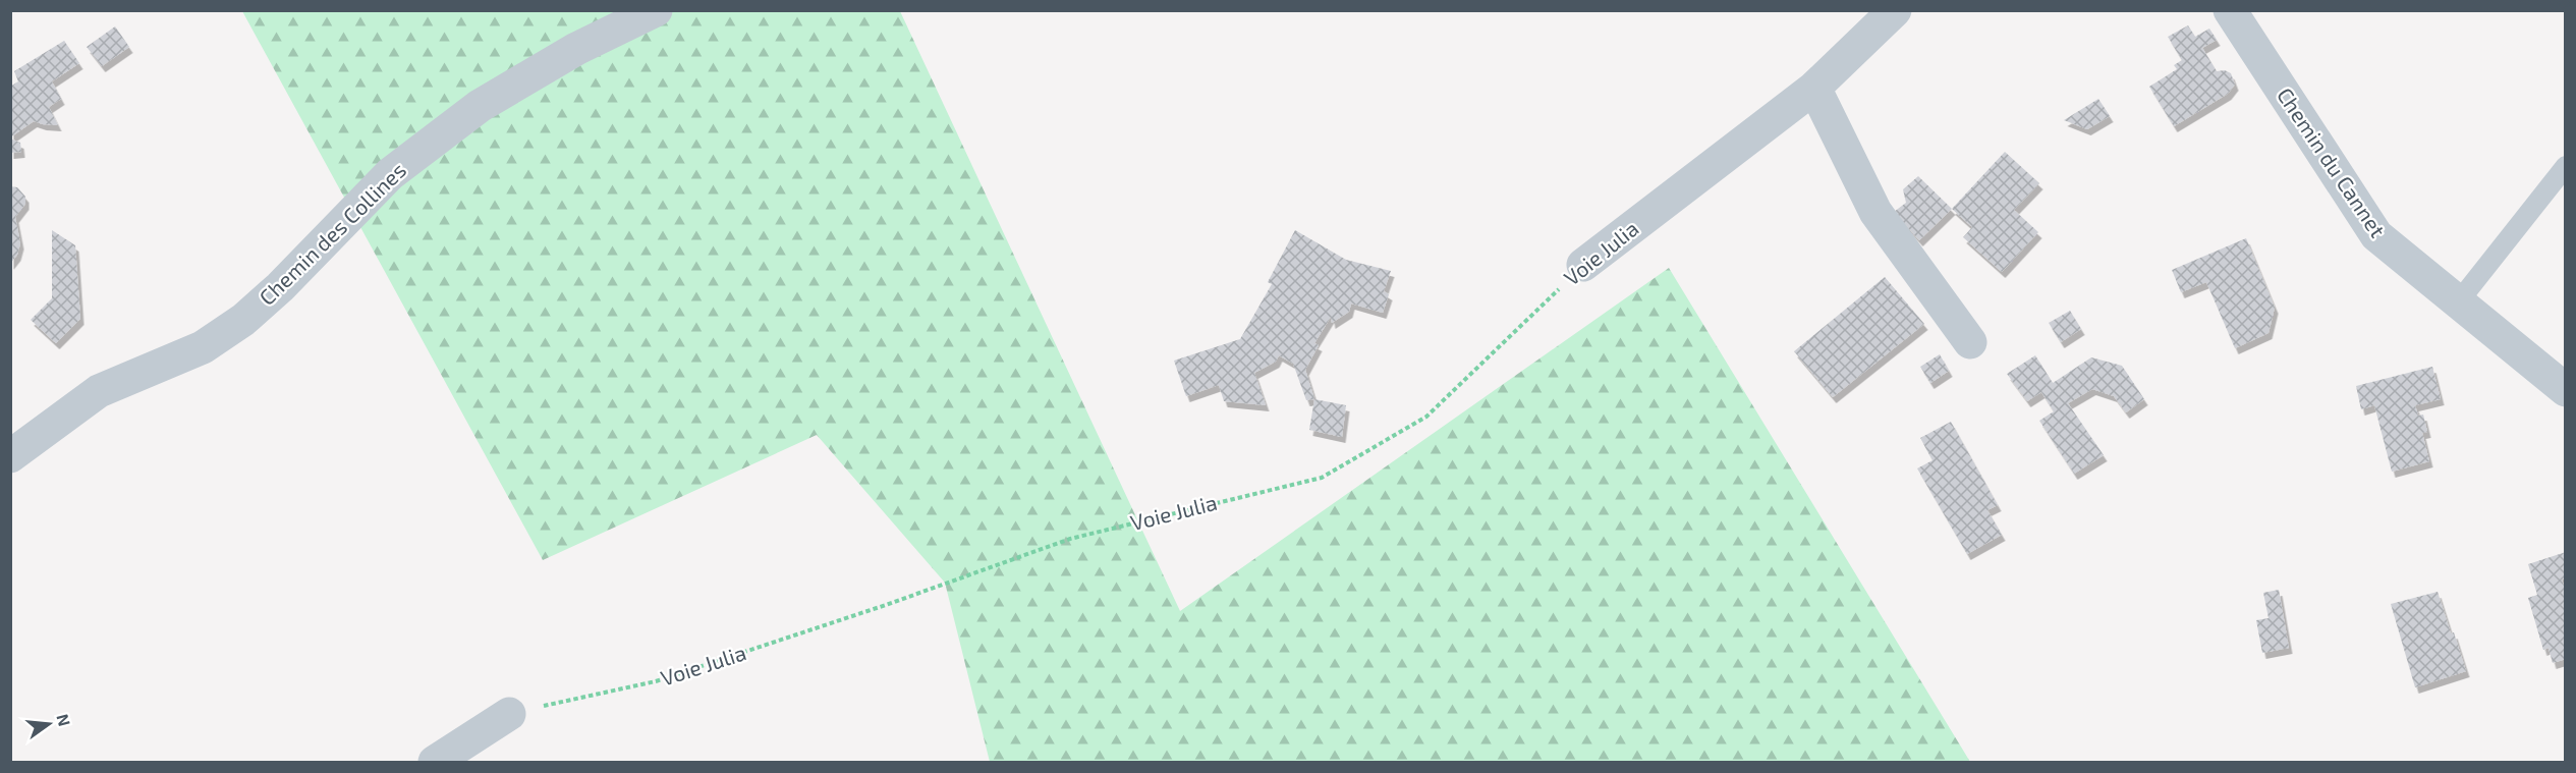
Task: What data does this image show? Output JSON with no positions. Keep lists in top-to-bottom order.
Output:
{
  "streets": {
    "street": ["Chemin du Cannet", "Chemin des Collines", "Voie Julia"]
  },
  "north": "right"
}
